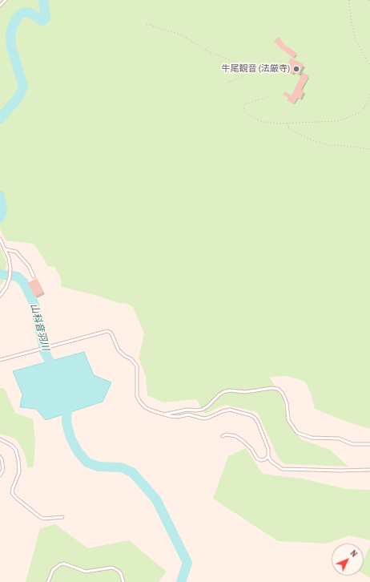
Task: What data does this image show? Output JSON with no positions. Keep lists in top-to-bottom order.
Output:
{
  "water": ["山科音羽川"],
  "places": ["牛尾観音 (法厳寺)"],
  "north": "top right"
}
